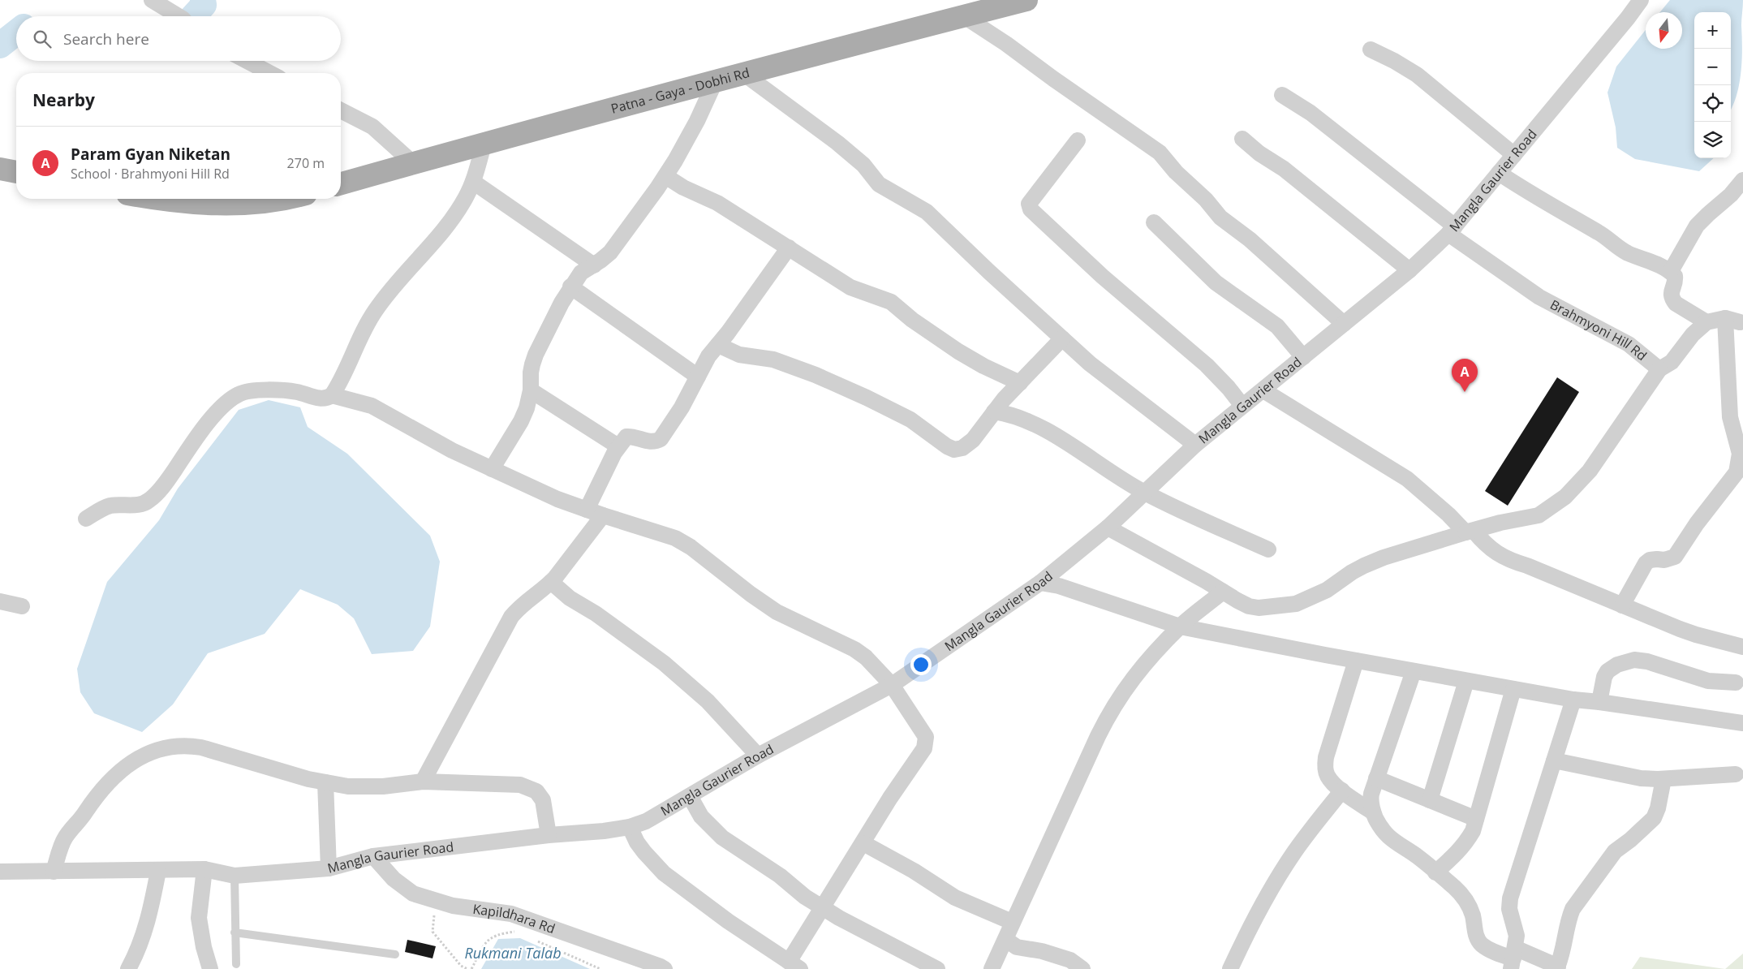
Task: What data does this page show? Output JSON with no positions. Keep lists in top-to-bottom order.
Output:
{
  "streets": {
    "main road": ["Patna - Gaya - Dobhi Rd"],
    "street": ["Mangla Gaurier Road", "Brahmyoni Hill Rd", "Kapildhara Rd"]
  },
  "crossings": [
    ["Mangla Gaurier Road", "Brahmyoni Hill Rd"],
    ["Mangla Gaurier Road", "Kapildhara Rd"]
  ],
  "water": ["Rukmani Talab"],
  "north": "bottom",
  "page": {
    "map_buttons": ["+", "−"],
    "search": "Search here",
    "heading": "Nearby",
    "list": [
      {
        "mark": "A",
        "name": "Param Gyan Niketan",
        "note": "School · Brahmyoni Hill Rd",
        "value": "270 m"
      }
    ],
    "pins": "A"
  }
}
